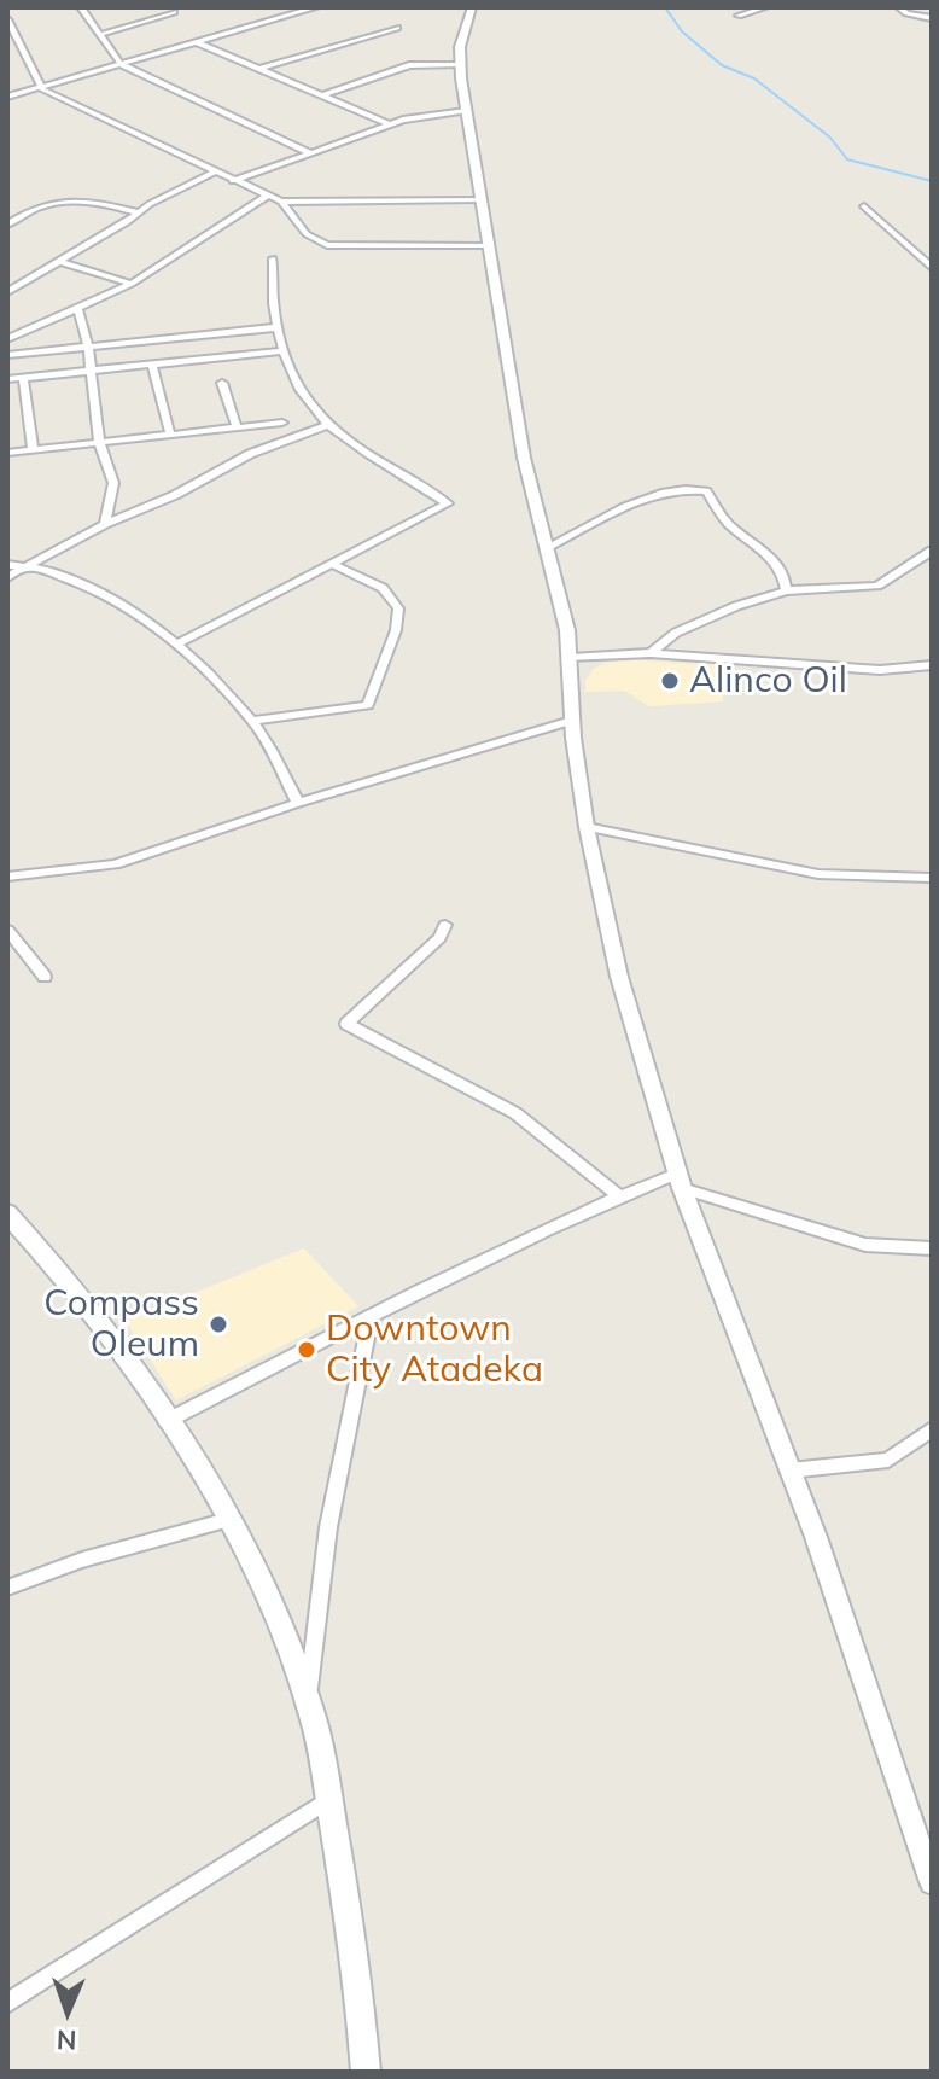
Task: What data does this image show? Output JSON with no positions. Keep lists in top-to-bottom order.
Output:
{
  "places": ["Alinco Oil", "Compass Oleum", "Downtown City Atadeka"],
  "north": "bottom"
}
